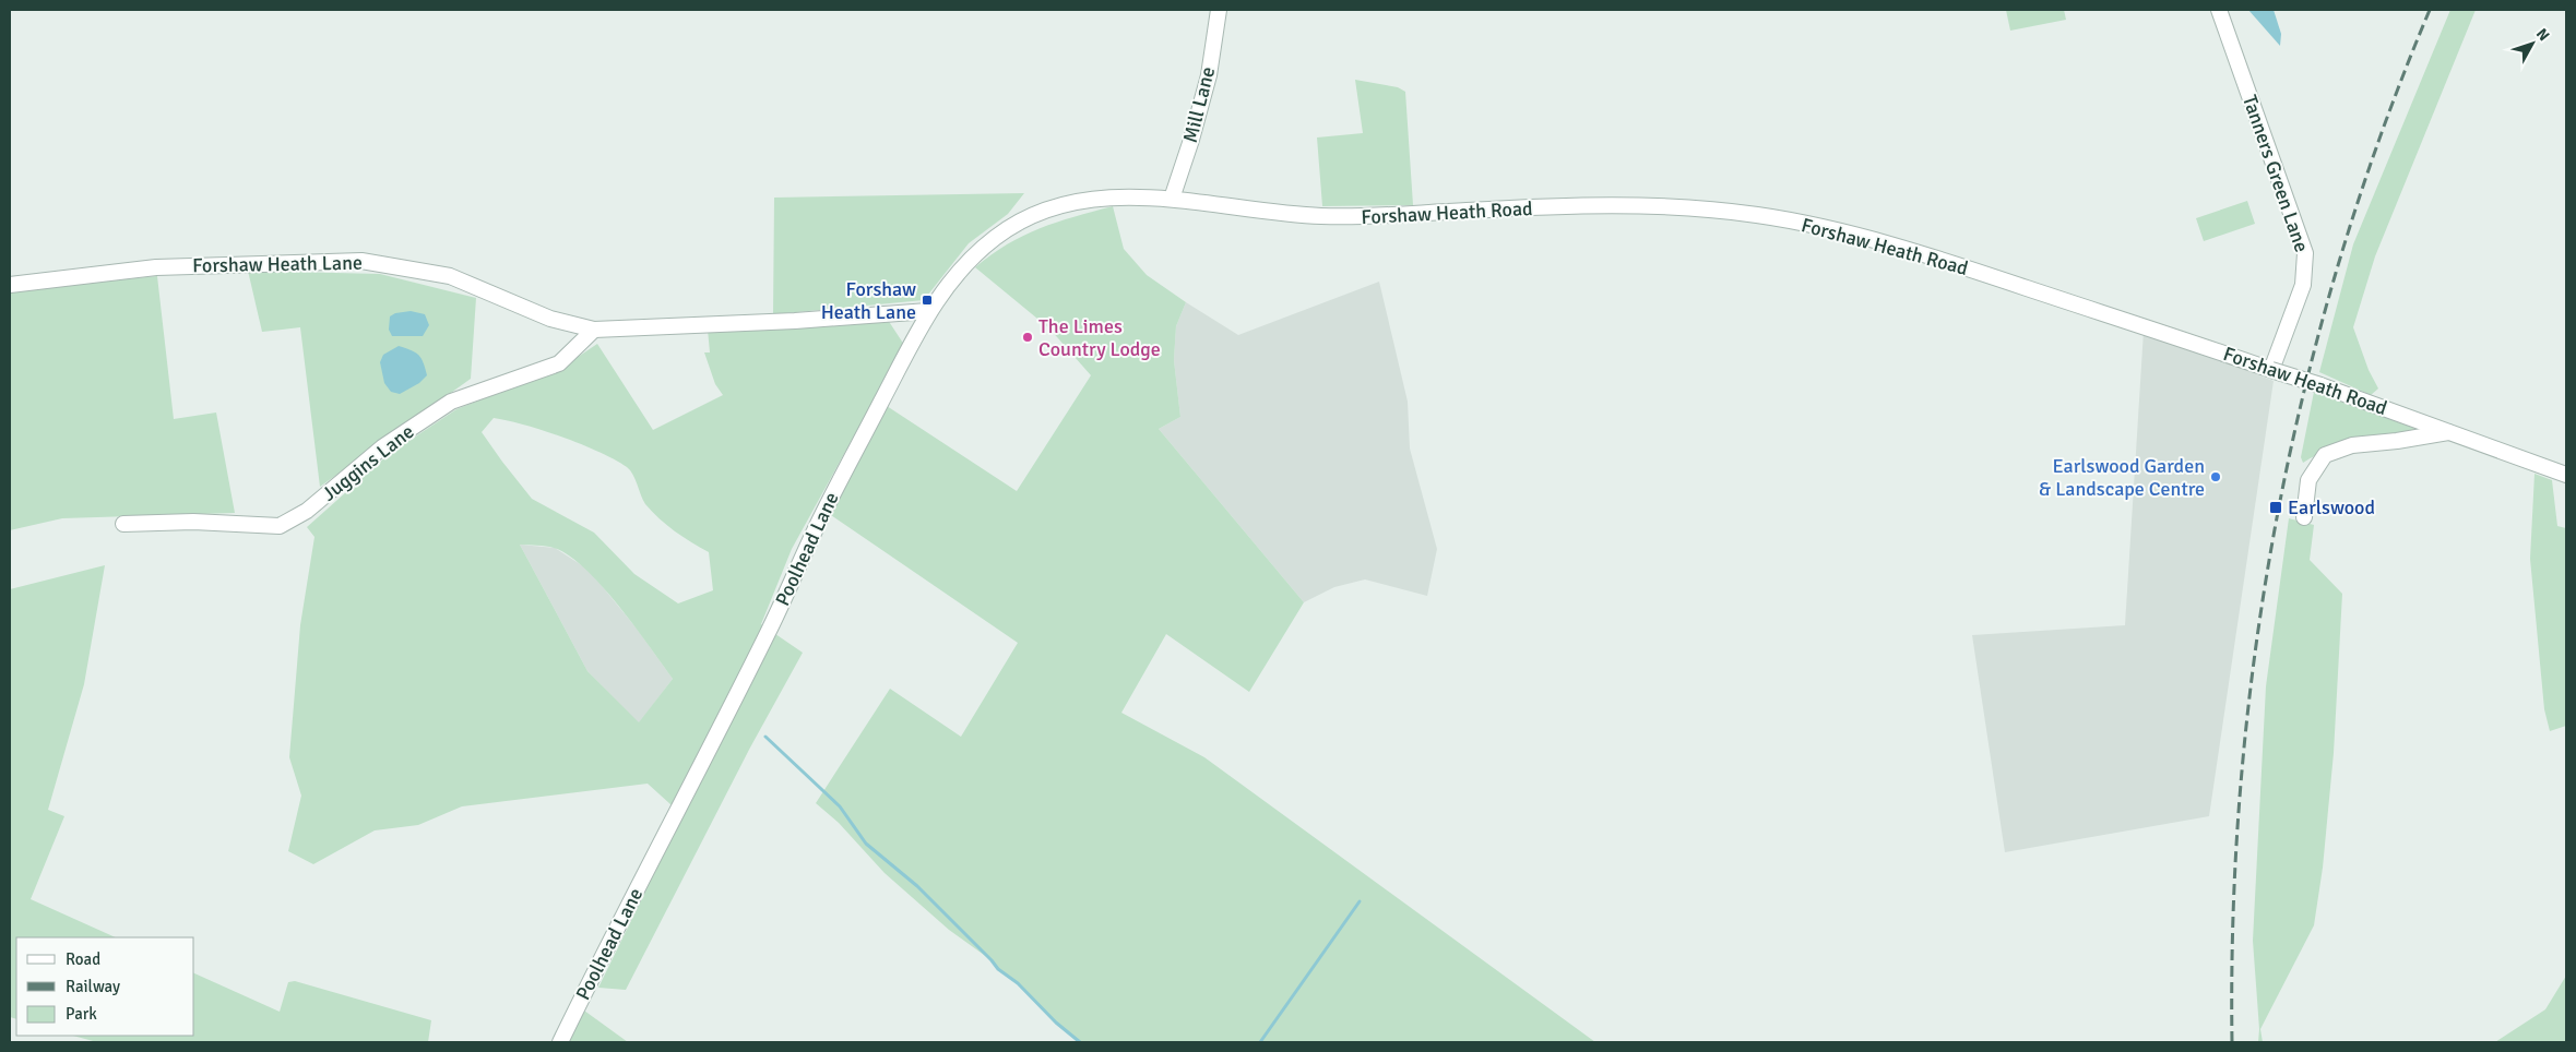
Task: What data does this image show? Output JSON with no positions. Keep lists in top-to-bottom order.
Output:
{
  "streets": {
    "street": [
      "Mill Lane",
      "Tanners Green Lane",
      "Forshaw Heath Road",
      "Forshaw Heath Lane",
      "Juggins Lane",
      "Poolhead Lane"
    ]
  },
  "crossings": [
    ["Mill Lane", "Forshaw Heath Road"],
    ["Mill Lane", "Poolhead Lane"],
    ["Tanners Green Lane", "Forshaw Heath Road"],
    ["Forshaw Heath Road", "Poolhead Lane"],
    ["Forshaw Heath Lane", "Juggins Lane"],
    ["Forshaw Heath Lane", "Poolhead Lane"]
  ],
  "places": {
    "transit": ["Forshaw Heath Lane", "Earlswood"],
    "other": ["The Limes Country Lodge", "Earlswood Garden & Landscape Centre"]
  },
  "legend": ["Road", "Railway", "Park"],
  "north": "top right"
}
